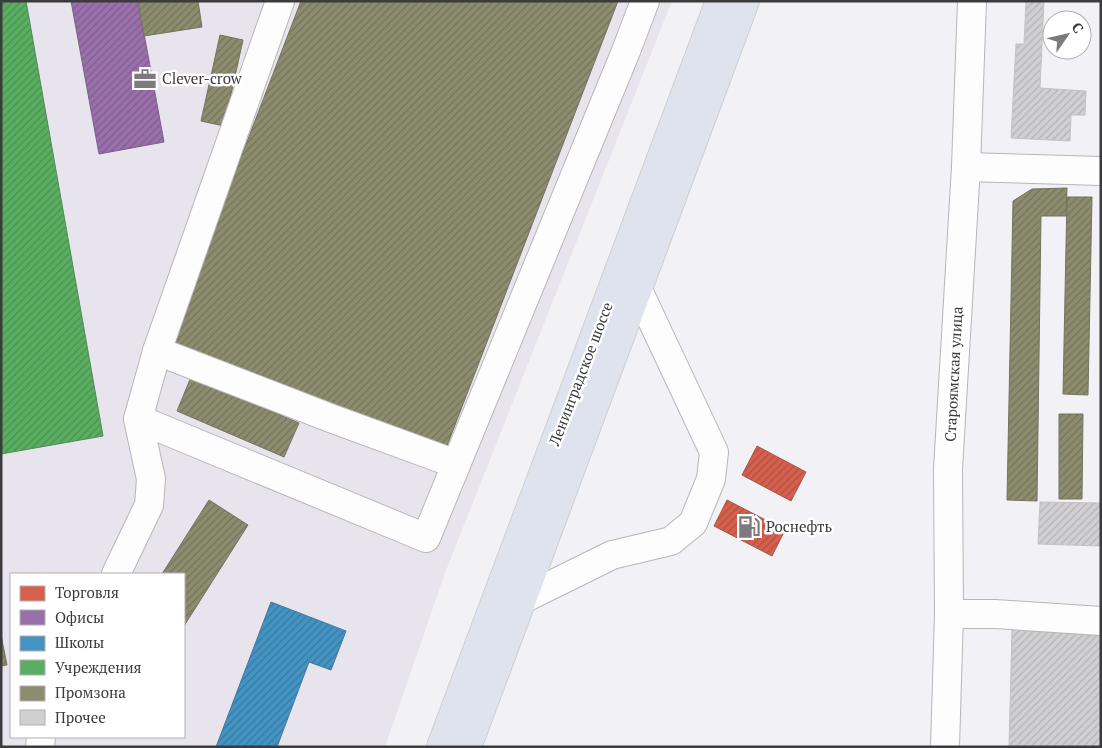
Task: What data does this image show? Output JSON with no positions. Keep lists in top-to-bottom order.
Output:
{
  "streets": {
    "highway": ["Ленинградское шоссе"],
    "street": ["Староямская улица"]
  },
  "places": {
    "office": ["Clever-crow"],
    "fuel station": ["Роснефть"]
  },
  "legend": [
    "Торговля",
    "Офисы",
    "Школы",
    "Учреждения",
    "Промзона",
    "Прочее"
  ],
  "north": "top right"
}
